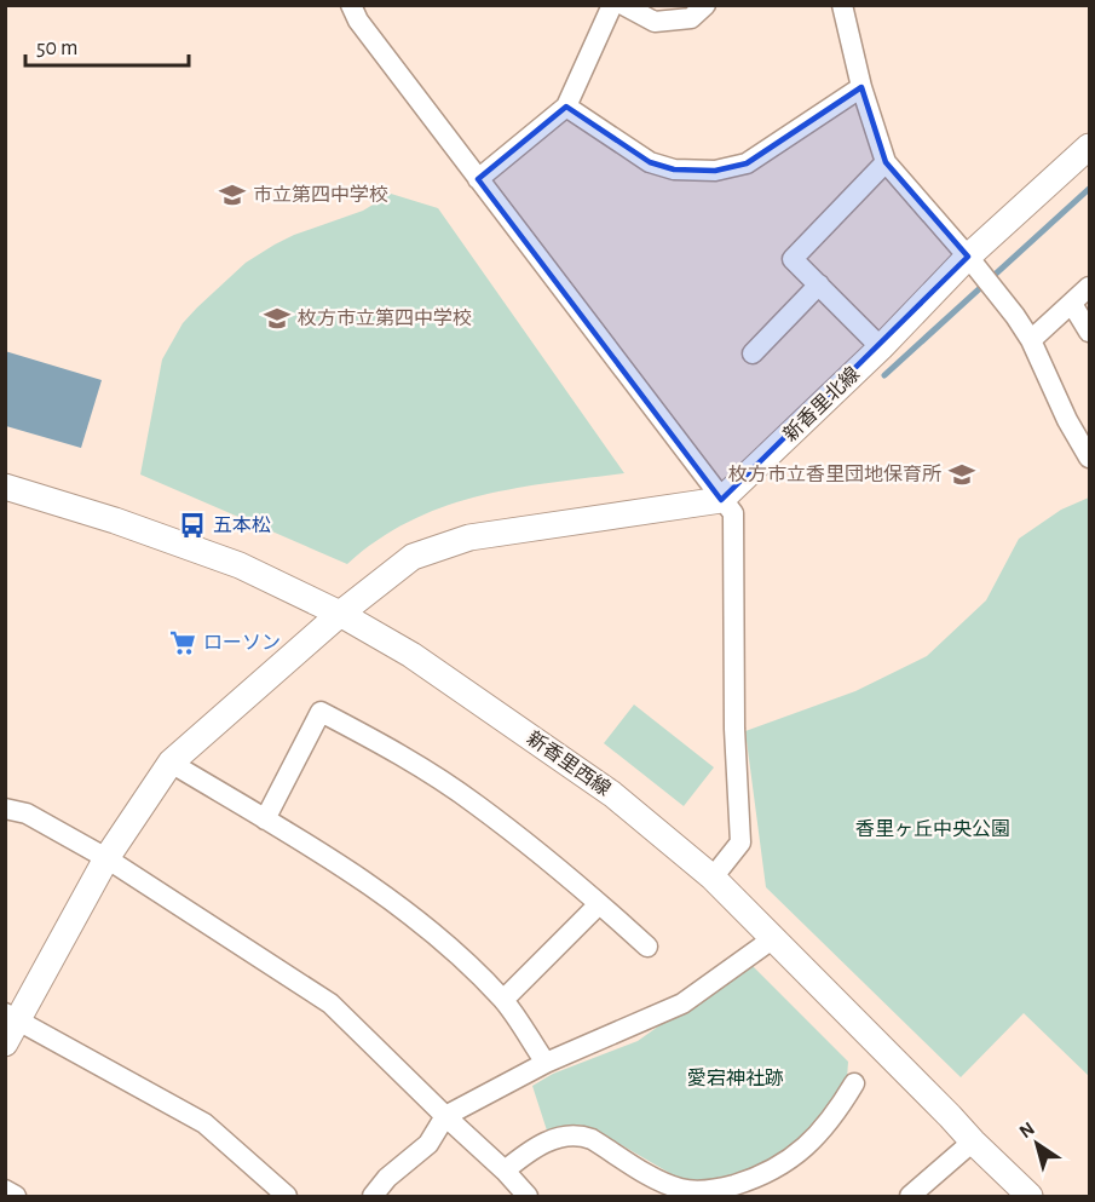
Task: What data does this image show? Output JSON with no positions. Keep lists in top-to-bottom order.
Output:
{
  "streets": {
    "street": ["新香里北線", "新香里西線"]
  },
  "parks": ["香里ヶ丘中央公園", "愛宕神社跡"],
  "places": {
    "school or university": ["市立第四中学校", "枚方市立第四中学校", "枚方市立香里団地保育所"],
    "bus stop": ["五本松"],
    "supermarket": ["ローソン"]
  },
  "scale_bar": "50 m",
  "north": "top left"
}
